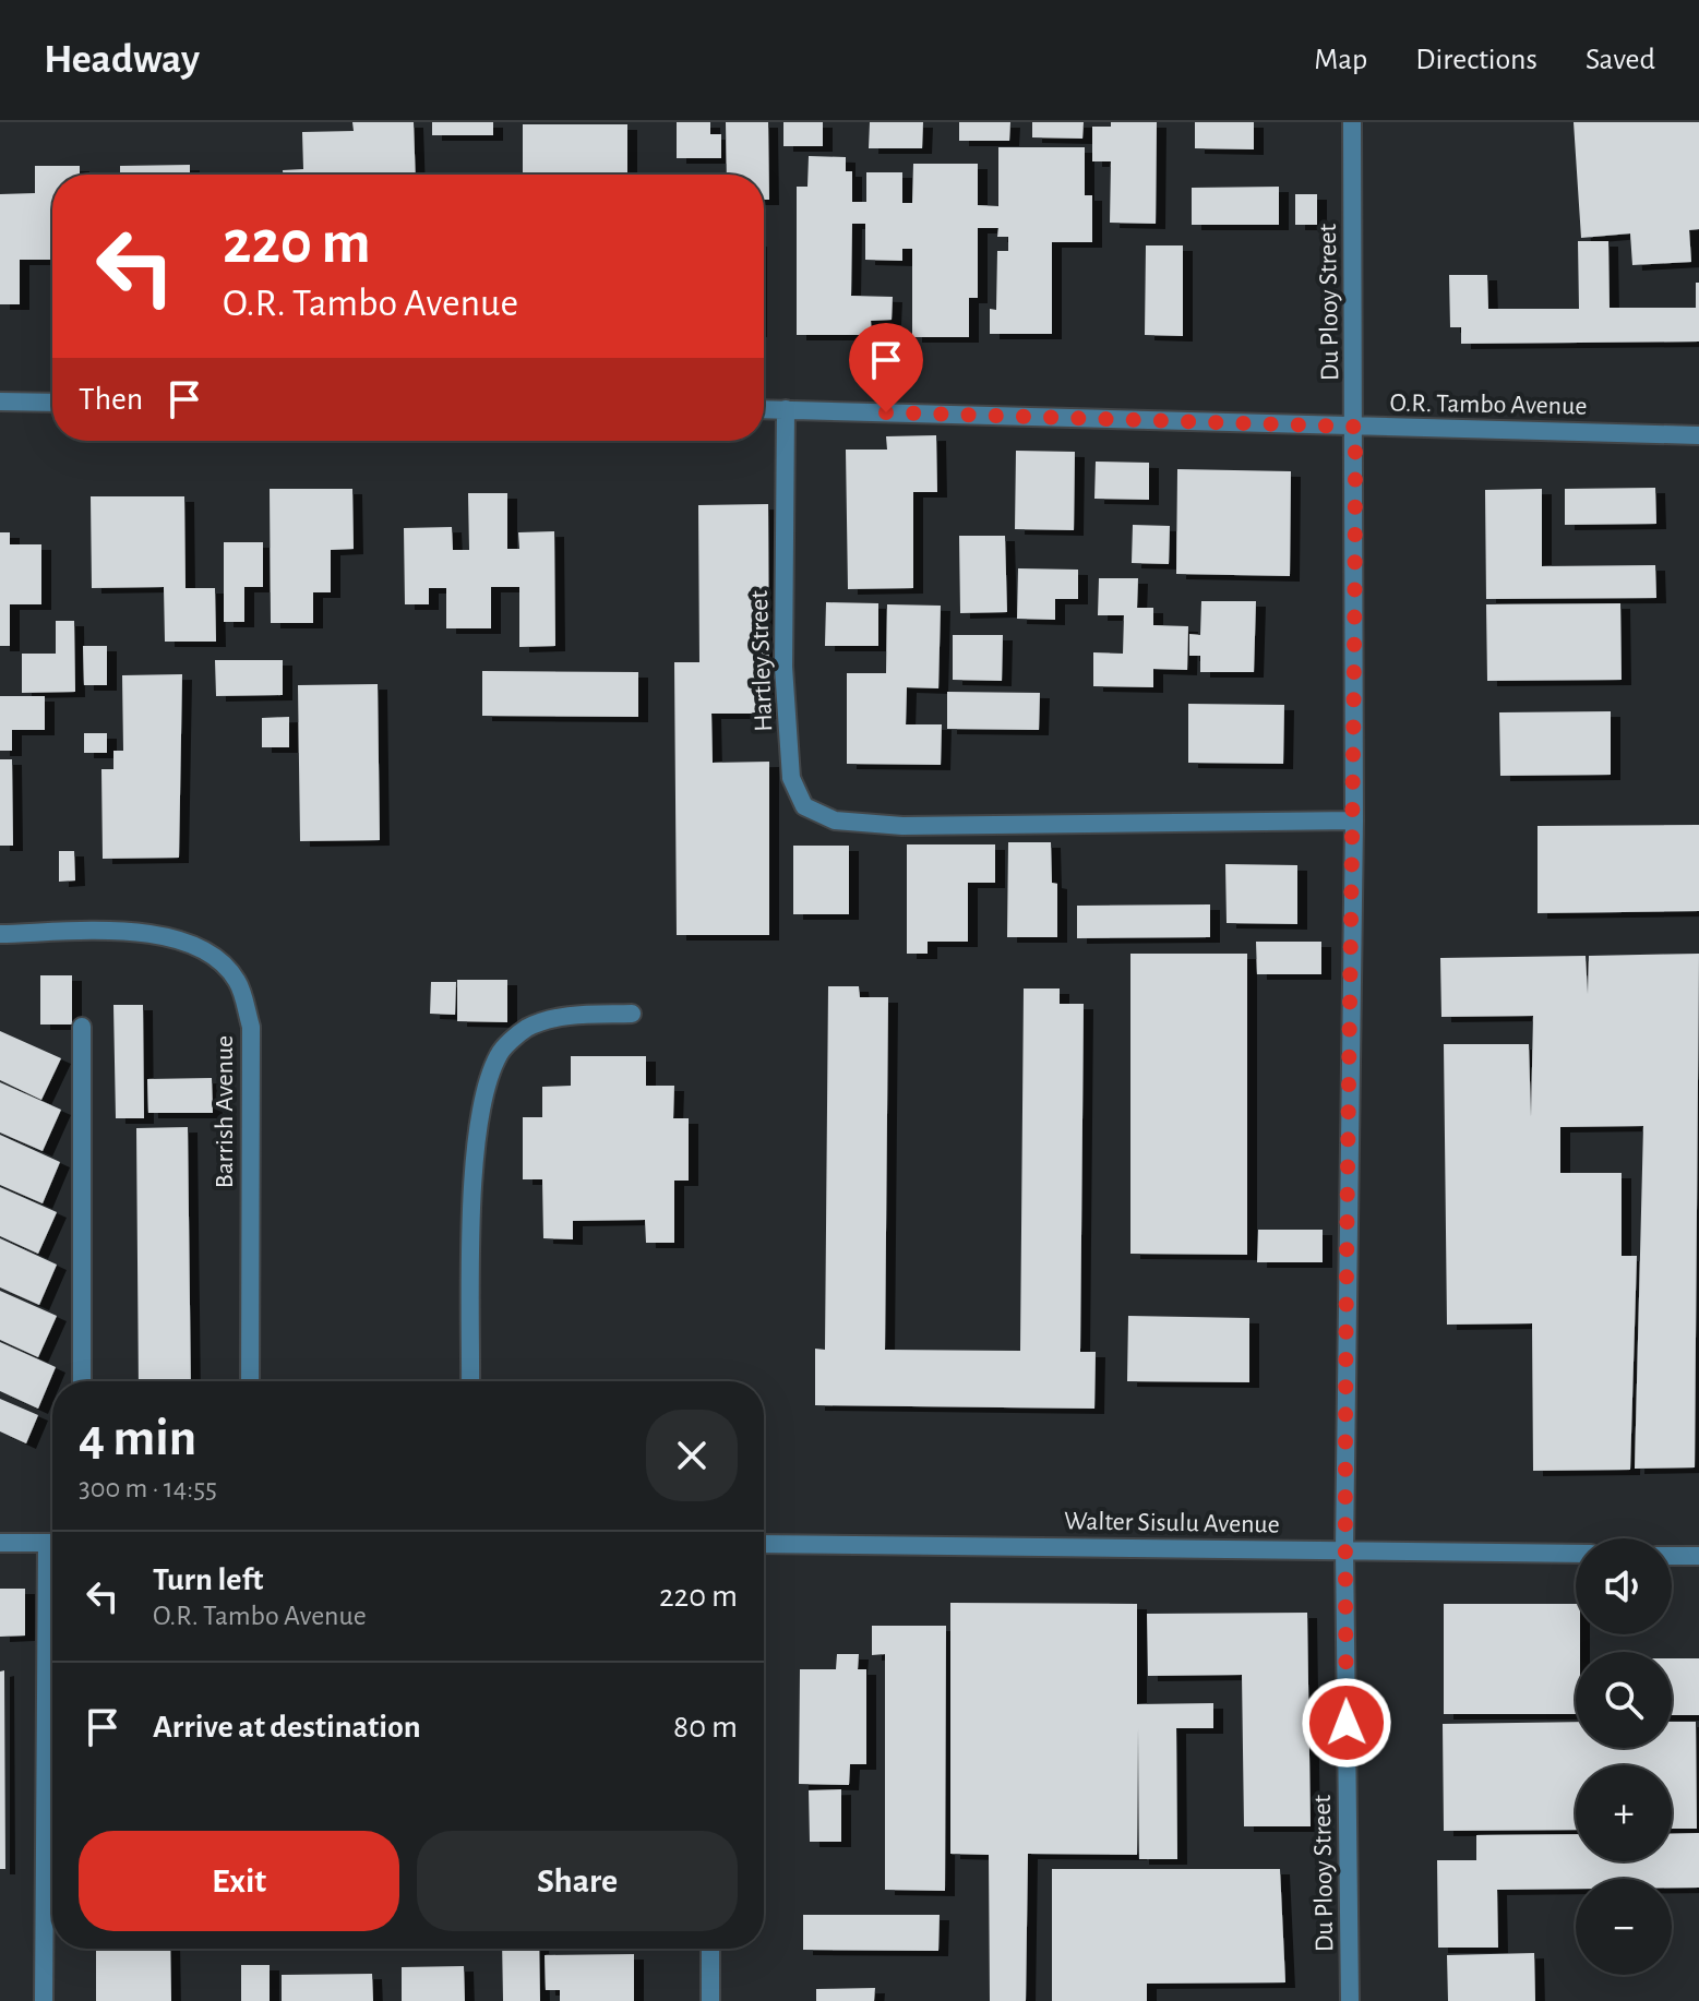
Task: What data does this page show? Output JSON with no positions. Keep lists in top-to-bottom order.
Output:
{
  "streets": {
    "street": [
      "Du Plooy Street",
      "O.R. Tambo Avenue",
      "Hartley Street",
      "Barrish Avenue",
      "Walter Sisulu Avenue"
    ]
  },
  "crossings": [
    ["Du Plooy Street", "O.R. Tambo Avenue"],
    ["Du Plooy Street", "Hartley Street"],
    ["Du Plooy Street", "Walter Sisulu Avenue"],
    ["O.R. Tambo Avenue", "Hartley Street"]
  ],
  "page": {
    "header": "Headway",
    "nav": ["Map", "Directions", "Saved"],
    "turn": ["220 m", "O.R. Tambo Avenue"],
    "then": "Then",
    "heading": ["4 min", "300 m · 14:55"],
    "list": [
      {
        "name": "Turn left",
        "note": "O.R. Tambo Avenue",
        "value": "220 m"
      },
      {
        "name": "Arrive at destination",
        "value": "80 m"
      }
    ],
    "map_buttons": ["+", "−"],
    "buttons": ["Exit", "Share"]
  }
}
